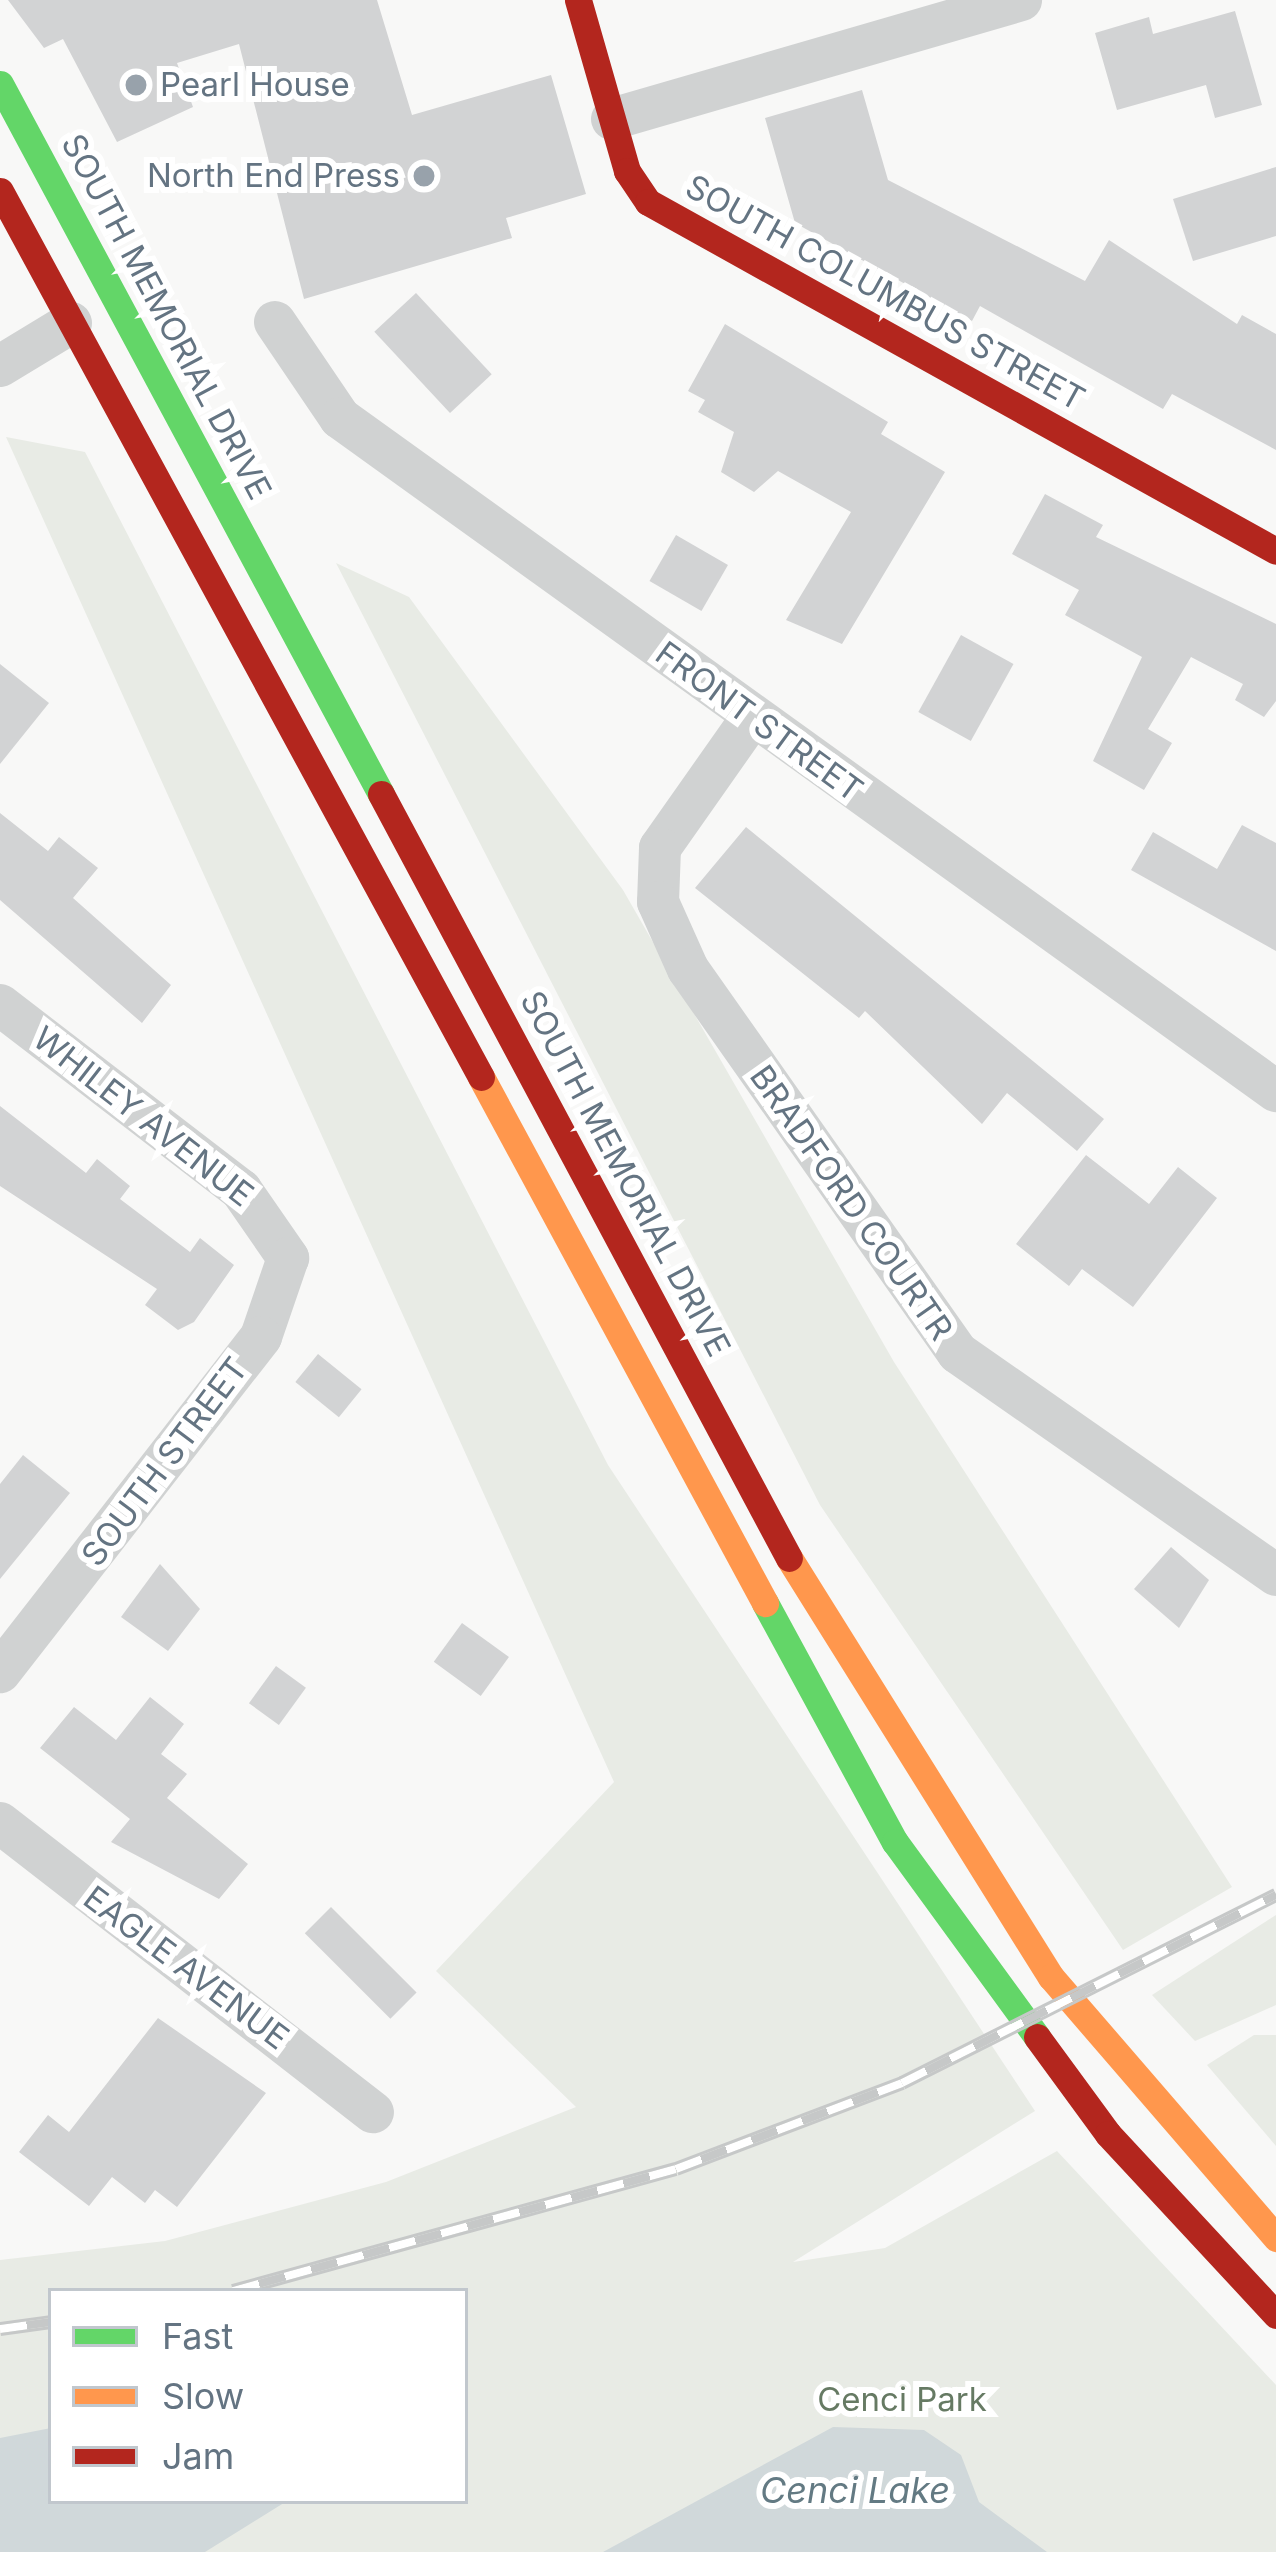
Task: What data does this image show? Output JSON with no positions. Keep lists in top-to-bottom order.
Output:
{
  "streets": {
    "main road": ["SOUTH COLUMBUS STREET", "SOUTH MEMORIAL DRIVE"],
    "street": [
      "FRONT STREET",
      "WHILEY AVENUE",
      "BRADFORD COURTR",
      "SOUTH STREET",
      "EAGLE AVENUE"
    ]
  },
  "crossings": [
    ["FRONT STREET", "BRADFORD COURTR"],
    ["WHILEY AVENUE", "SOUTH STREET"]
  ],
  "water": ["Cenci Lake"],
  "parks": ["Cenci Park"],
  "places": ["Pearl House", "North End Press"],
  "legend": ["Fast", "Slow", "Jam"]
}
